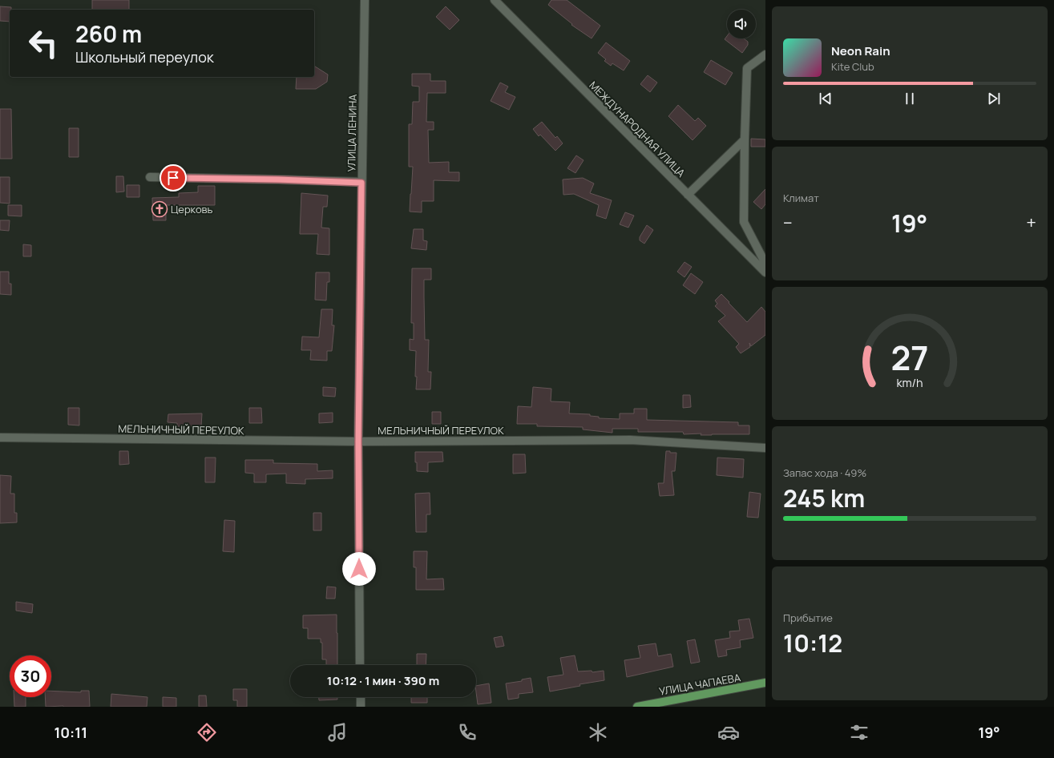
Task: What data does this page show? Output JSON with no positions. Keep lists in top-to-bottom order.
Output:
{
  "streets": {
    "main road": ["УЛИЦА ЧАПАЕВА"],
    "street": ["МЕЖДУНАРОДНАЯ УЛИЦА", "УЛИЦА ЛЕНИНА", "МЕЛЬНИЧНЫЙ ПЕРЕУЛОК"]
  },
  "crossings": [
    ["УЛИЦА ЛЕНИНА", "МЕЛЬНИЧНЫЙ ПЕРЕУЛОК"]
  ],
  "places": {
    "church": ["Церковь"]
  },
  "page": {
    "turn": ["260 m", "Школьный переулок"],
    "song": ["Neon Rain", "Kite Club"],
    "tile": [
      "Климат",
      ["Запас хода · 49%", "245 km"],
      ["Прибытие", "10:12"]
    ],
    "heat": ["−", "19°", "+"],
    "limit": "30",
    "trip": "10:12 · 1 мин · 390 m",
    "tabs": ["10:11", "19°"],
    "gauge": ["27", "km/h"]
  }
}
